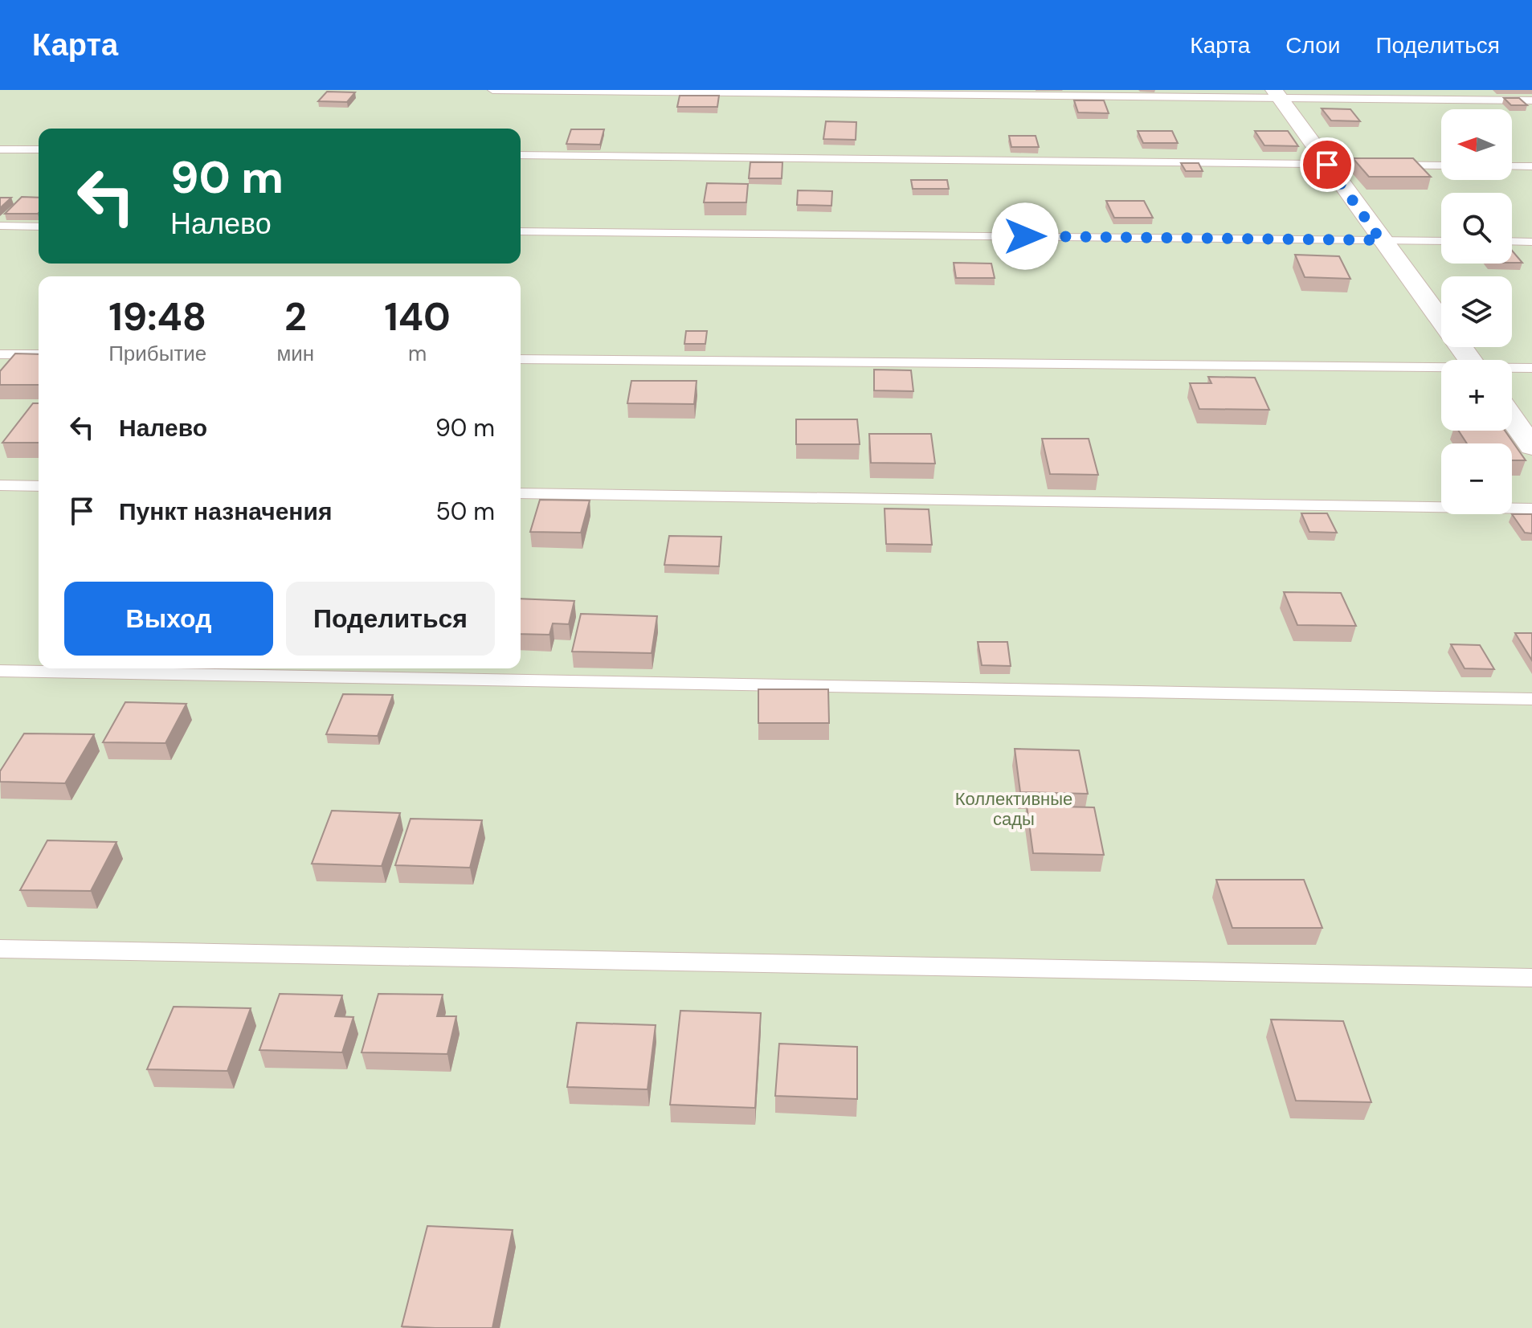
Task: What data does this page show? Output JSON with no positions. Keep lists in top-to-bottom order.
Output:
{
  "parks": ["Коллективные сады"],
  "north": "left",
  "page": {
    "header": "Карта",
    "nav": ["Карта", "Слои", "Поделиться"],
    "map_buttons": ["+", "−"],
    "turn": ["90 m", "Налево"],
    "eta": [
      "19:48",
      "Прибытие",
      "2",
      "мин",
      "140",
      "m"
    ],
    "list": [
      {
        "name": "Налево",
        "value": "90 m"
      },
      {
        "name": "Пункт назначения",
        "value": "50 m"
      }
    ],
    "buttons": ["Выход", "Поделиться"]
  }
}
